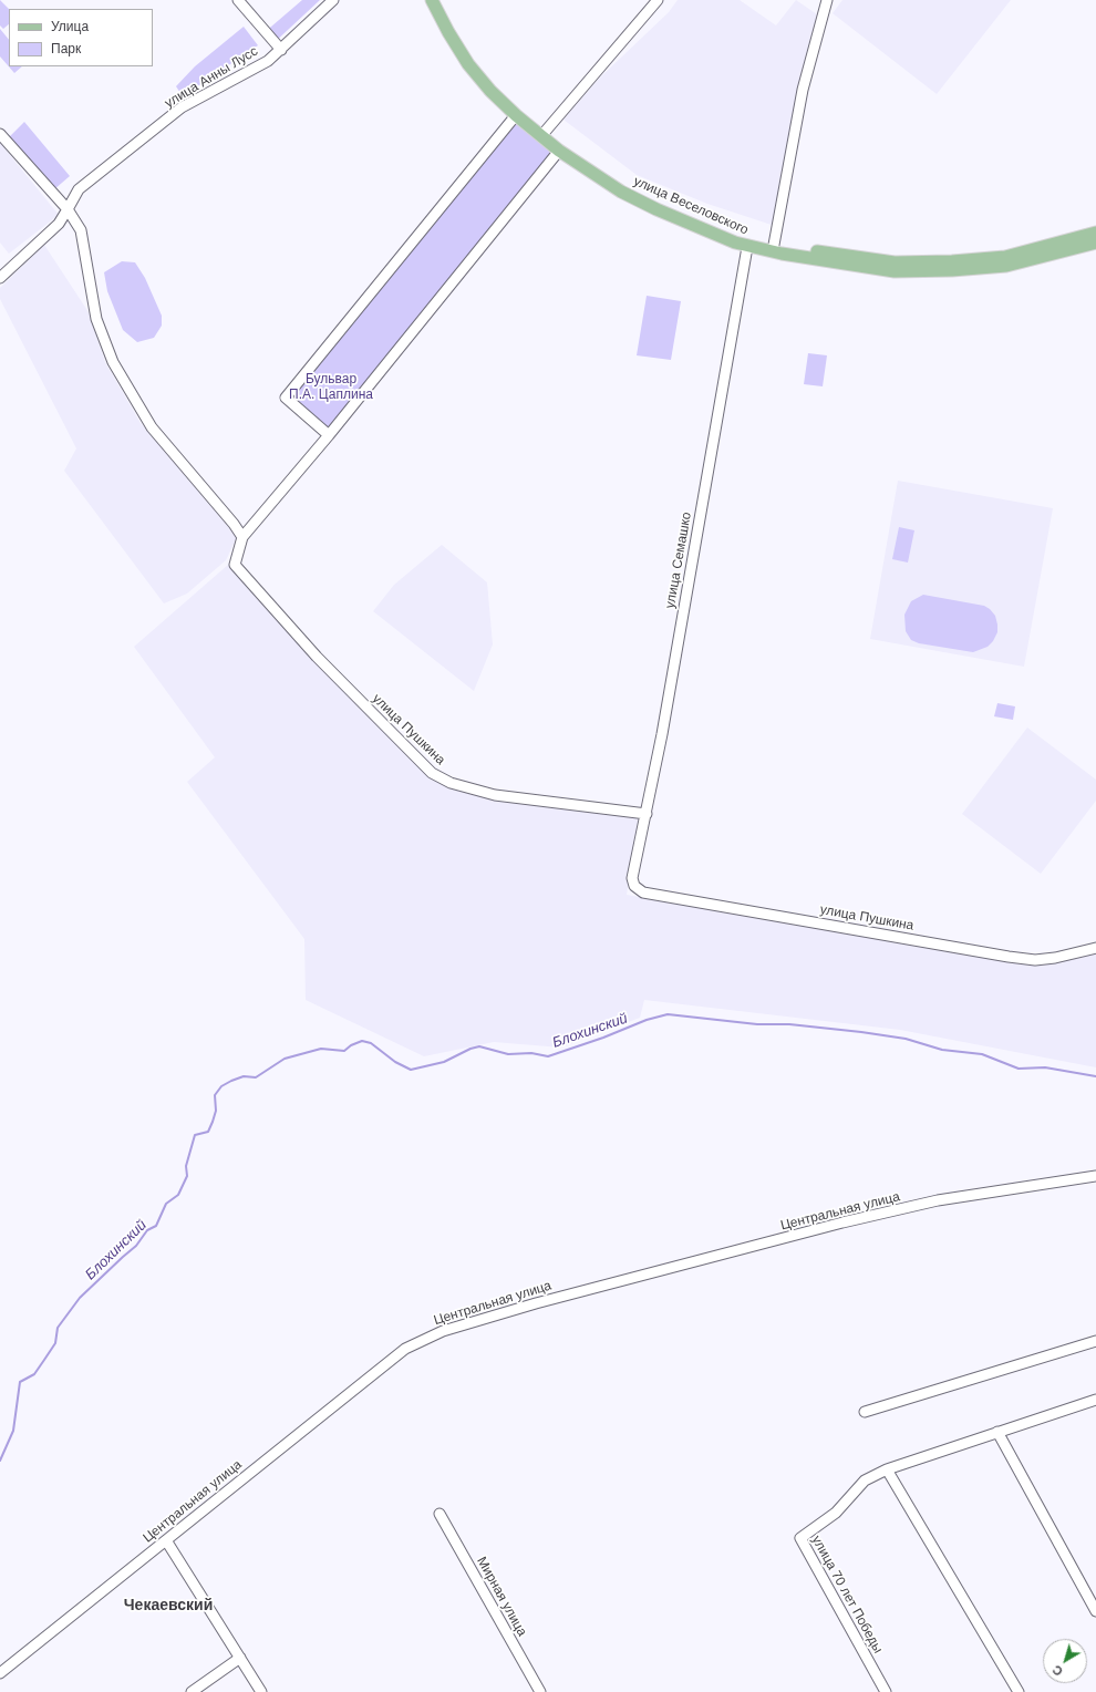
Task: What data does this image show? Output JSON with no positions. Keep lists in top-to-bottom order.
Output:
{
  "streets": {
    "main road": ["улица Веселовского"],
    "street": [
      "улица Анны Лусс",
      "улица Семашко",
      "улица Пушкина",
      "Центральная улица",
      "улица 70 лет Победы",
      "Мирная улица"
    ]
  },
  "crossings": [
    ["улица Веселовского", "улица Семашко"],
    ["улица Семашко", "улица Пушкина"]
  ],
  "districts": ["Чекаевский"],
  "water": ["Блохинский"],
  "parks": ["Бульвар П.А. Цаплина"],
  "legend": ["Улица", "Парк"],
  "north": "bottom left"
}
